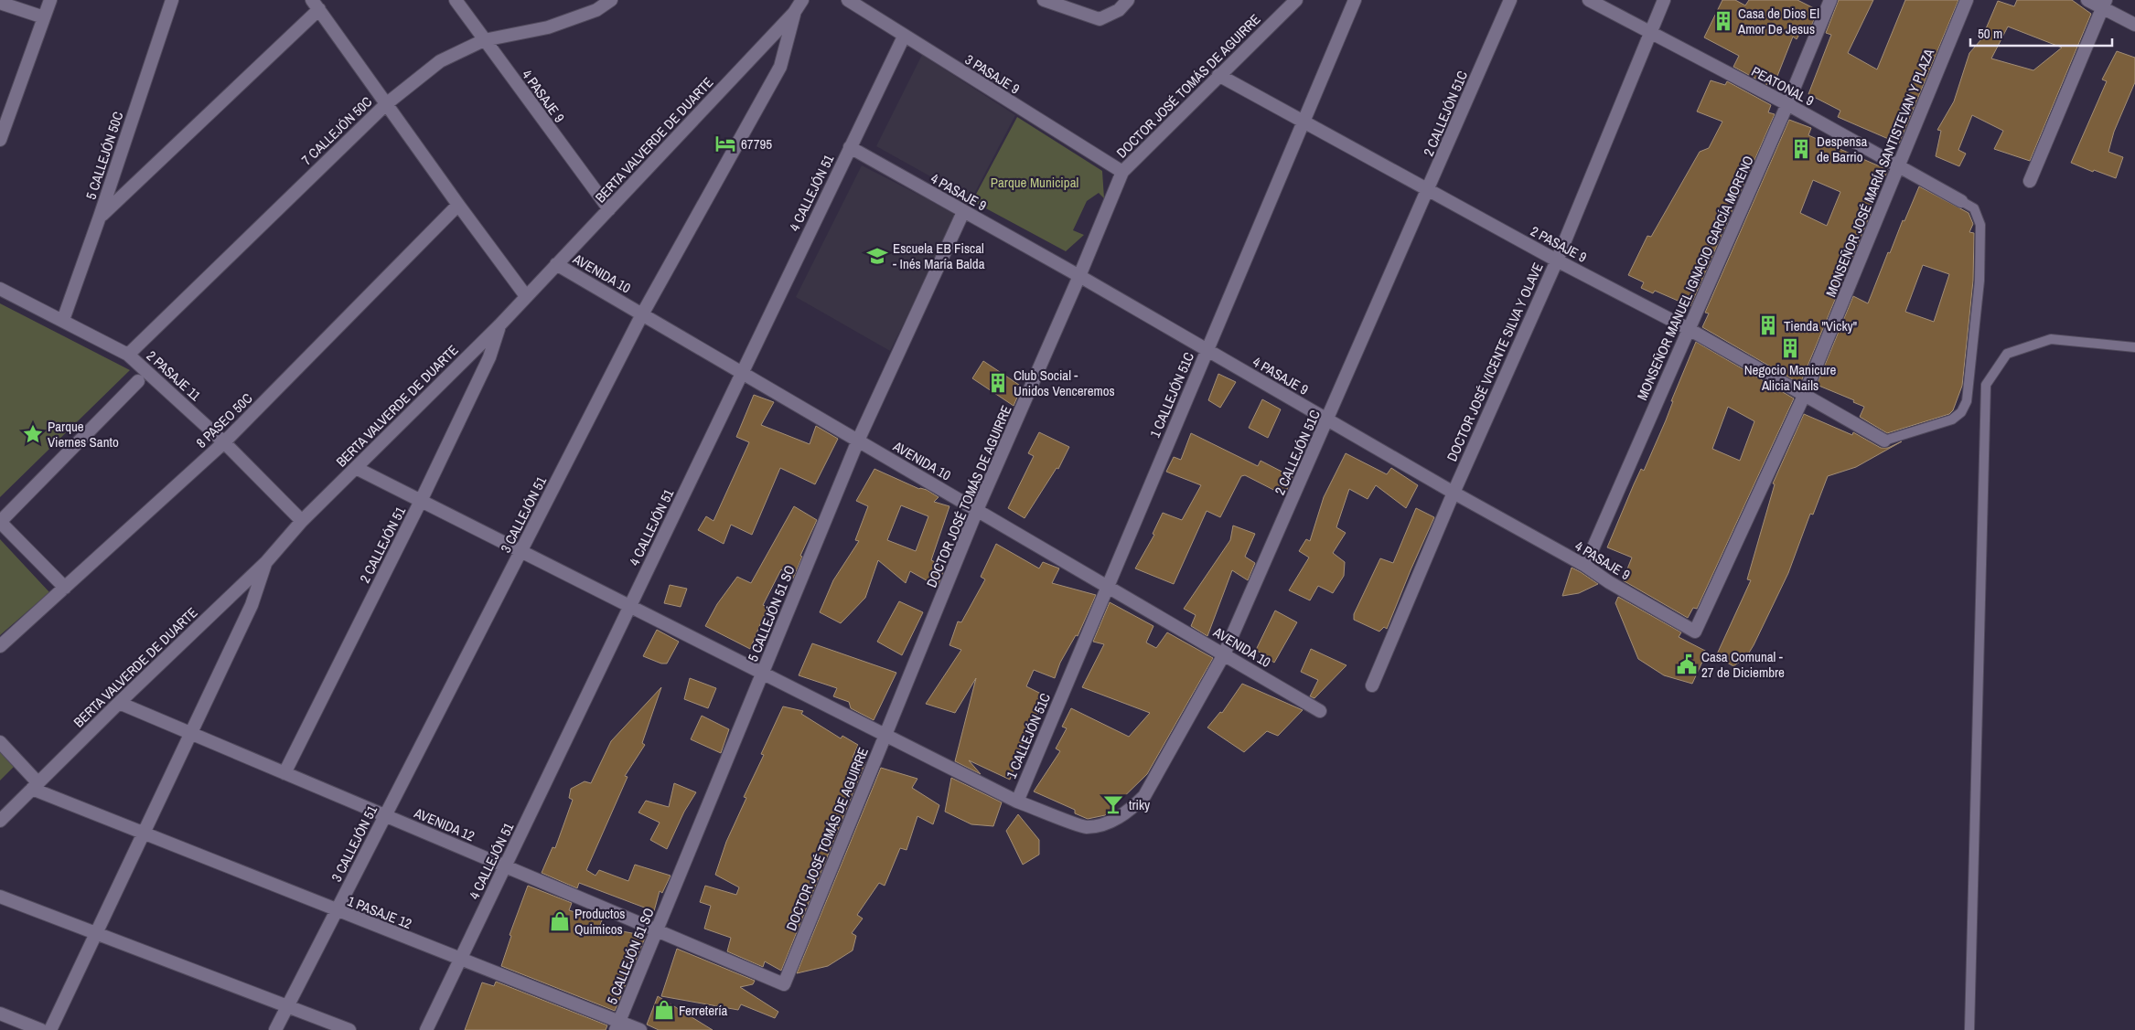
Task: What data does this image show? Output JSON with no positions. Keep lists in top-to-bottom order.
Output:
{
  "streets": {
    "street": [
      "3 PASAJE 9",
      "DOCTOR JOSÉ TOMÁS DE AGUIRRE",
      "PEATONAL 9",
      "4 PASAJE 9",
      "2 CALLEJÓN 51C",
      "7 CALLEJÓN 50C",
      "BERTA VALVERDE DE DUARTE",
      "5 CALLEJÓN 50C",
      "MONSEÑOR JOSÉ MARÍA SANTISTEVAN Y PLAZA",
      "4 CALLEJÓN 51",
      "2 PASAJE 9",
      "AVENIDA 10",
      "MONSEÑOR MANUEL IGNACIO GARCÍA MORENO",
      "DOCTOR JOSÉ VICENTE SILVA Y OLAVE",
      "2 PASAJE 11",
      "1 CALLEJÓN 51C",
      "8 PASEO 50C",
      "3 CALLEJÓN 51",
      "2 CALLEJÓN 51",
      "5 CALLEJÓN 51 SO",
      "AVENIDA 12",
      "1 PASAJE 12"
    ]
  },
  "crossings": [
    ["3 PASAJE 9", "DOCTOR JOSÉ TOMÁS DE AGUIRRE"],
    ["3 PASAJE 9", "4 CALLEJÓN 51"],
    ["DOCTOR JOSÉ TOMÁS DE AGUIRRE", "4 PASAJE 9"],
    ["DOCTOR JOSÉ TOMÁS DE AGUIRRE", "2 PASAJE 9"],
    ["DOCTOR JOSÉ TOMÁS DE AGUIRRE", "AVENIDA 10"],
    ["DOCTOR JOSÉ TOMÁS DE AGUIRRE", "AVENIDA 12"],
    ["PEATONAL 9", "MONSEÑOR JOSÉ MARÍA SANTISTEVAN Y PLAZA"],
    ["PEATONAL 9", "MONSEÑOR MANUEL IGNACIO GARCÍA MORENO"],
    ["PEATONAL 9", "DOCTOR JOSÉ VICENTE SILVA Y OLAVE"],
    ["4 PASAJE 9", "2 CALLEJÓN 51C"],
    ["4 PASAJE 9", "7 CALLEJÓN 50C"],
    ["4 PASAJE 9", "BERTA VALVERDE DE DUARTE"],
    ["4 PASAJE 9", "MONSEÑOR JOSÉ MARÍA SANTISTEVAN Y PLAZA"],
    ["4 PASAJE 9", "4 CALLEJÓN 51"],
    ["4 PASAJE 9", "MONSEÑOR MANUEL IGNACIO GARCÍA MORENO"],
    ["4 PASAJE 9", "DOCTOR JOSÉ VICENTE SILVA Y OLAVE"],
    ["4 PASAJE 9", "1 CALLEJÓN 51C"],
    ["4 PASAJE 9", "5 CALLEJÓN 51 SO"],
    ["2 CALLEJÓN 51C", "2 PASAJE 9"],
    ["2 CALLEJÓN 51C", "AVENIDA 10"],
    ["2 CALLEJÓN 51C", "1 CALLEJÓN 51C"],
    ["7 CALLEJÓN 50C", "2 PASAJE 11"],
    ["BERTA VALVERDE DE DUARTE", "AVENIDA 10"],
    ["BERTA VALVERDE DE DUARTE", "2 PASAJE 11"],
    ["BERTA VALVERDE DE DUARTE", "3 CALLEJÓN 51"],
    ["BERTA VALVERDE DE DUARTE", "2 CALLEJÓN 51"],
    ["BERTA VALVERDE DE DUARTE", "AVENIDA 12"],
    ["BERTA VALVERDE DE DUARTE", "1 PASAJE 12"],
    ["5 CALLEJÓN 50C", "2 PASAJE 11"],
    ["MONSEÑOR JOSÉ MARÍA SANTISTEVAN Y PLAZA", "2 PASAJE 9"],
    ["4 CALLEJÓN 51", "AVENIDA 10"],
    ["4 CALLEJÓN 51", "AVENIDA 12"],
    ["4 CALLEJÓN 51", "1 PASAJE 12"],
    ["2 PASAJE 9", "MONSEÑOR MANUEL IGNACIO GARCÍA MORENO"],
    ["2 PASAJE 9", "DOCTOR JOSÉ VICENTE SILVA Y OLAVE"],
    ["2 PASAJE 9", "1 CALLEJÓN 51C"],
    ["AVENIDA 10", "1 CALLEJÓN 51C"],
    ["AVENIDA 10", "3 CALLEJÓN 51"],
    ["AVENIDA 10", "5 CALLEJÓN 51 SO"],
    ["2 PASAJE 11", "8 PASEO 50C"],
    ["3 CALLEJÓN 51", "AVENIDA 12"],
    ["3 CALLEJÓN 51", "1 PASAJE 12"],
    ["2 CALLEJÓN 51", "AVENIDA 12"],
    ["5 CALLEJÓN 51 SO", "AVENIDA 12"],
    ["5 CALLEJÓN 51 SO", "1 PASAJE 12"]
  ],
  "parks": ["Parque Municipal"],
  "places": {
    "building": [
      "Casa de Dios El Amor De Jesus",
      "Despensa de Barrio",
      "Tienda \"Vicky\"",
      "Negocio Manicure Alicia Nails",
      "Club Social - Unidos Venceremos"
    ],
    "hotel": ["67795"],
    "school or university": ["Escuela EB Fiscal - Inés María Balda"],
    "place": ["Parque Viernes Santo"],
    "public building": ["Casa Comunal - 27 de Diciembre"],
    "bar": ["triky"],
    "shop": ["Productos Quimicos", "Ferretería"]
  },
  "scale_bar": "50 m"
}
